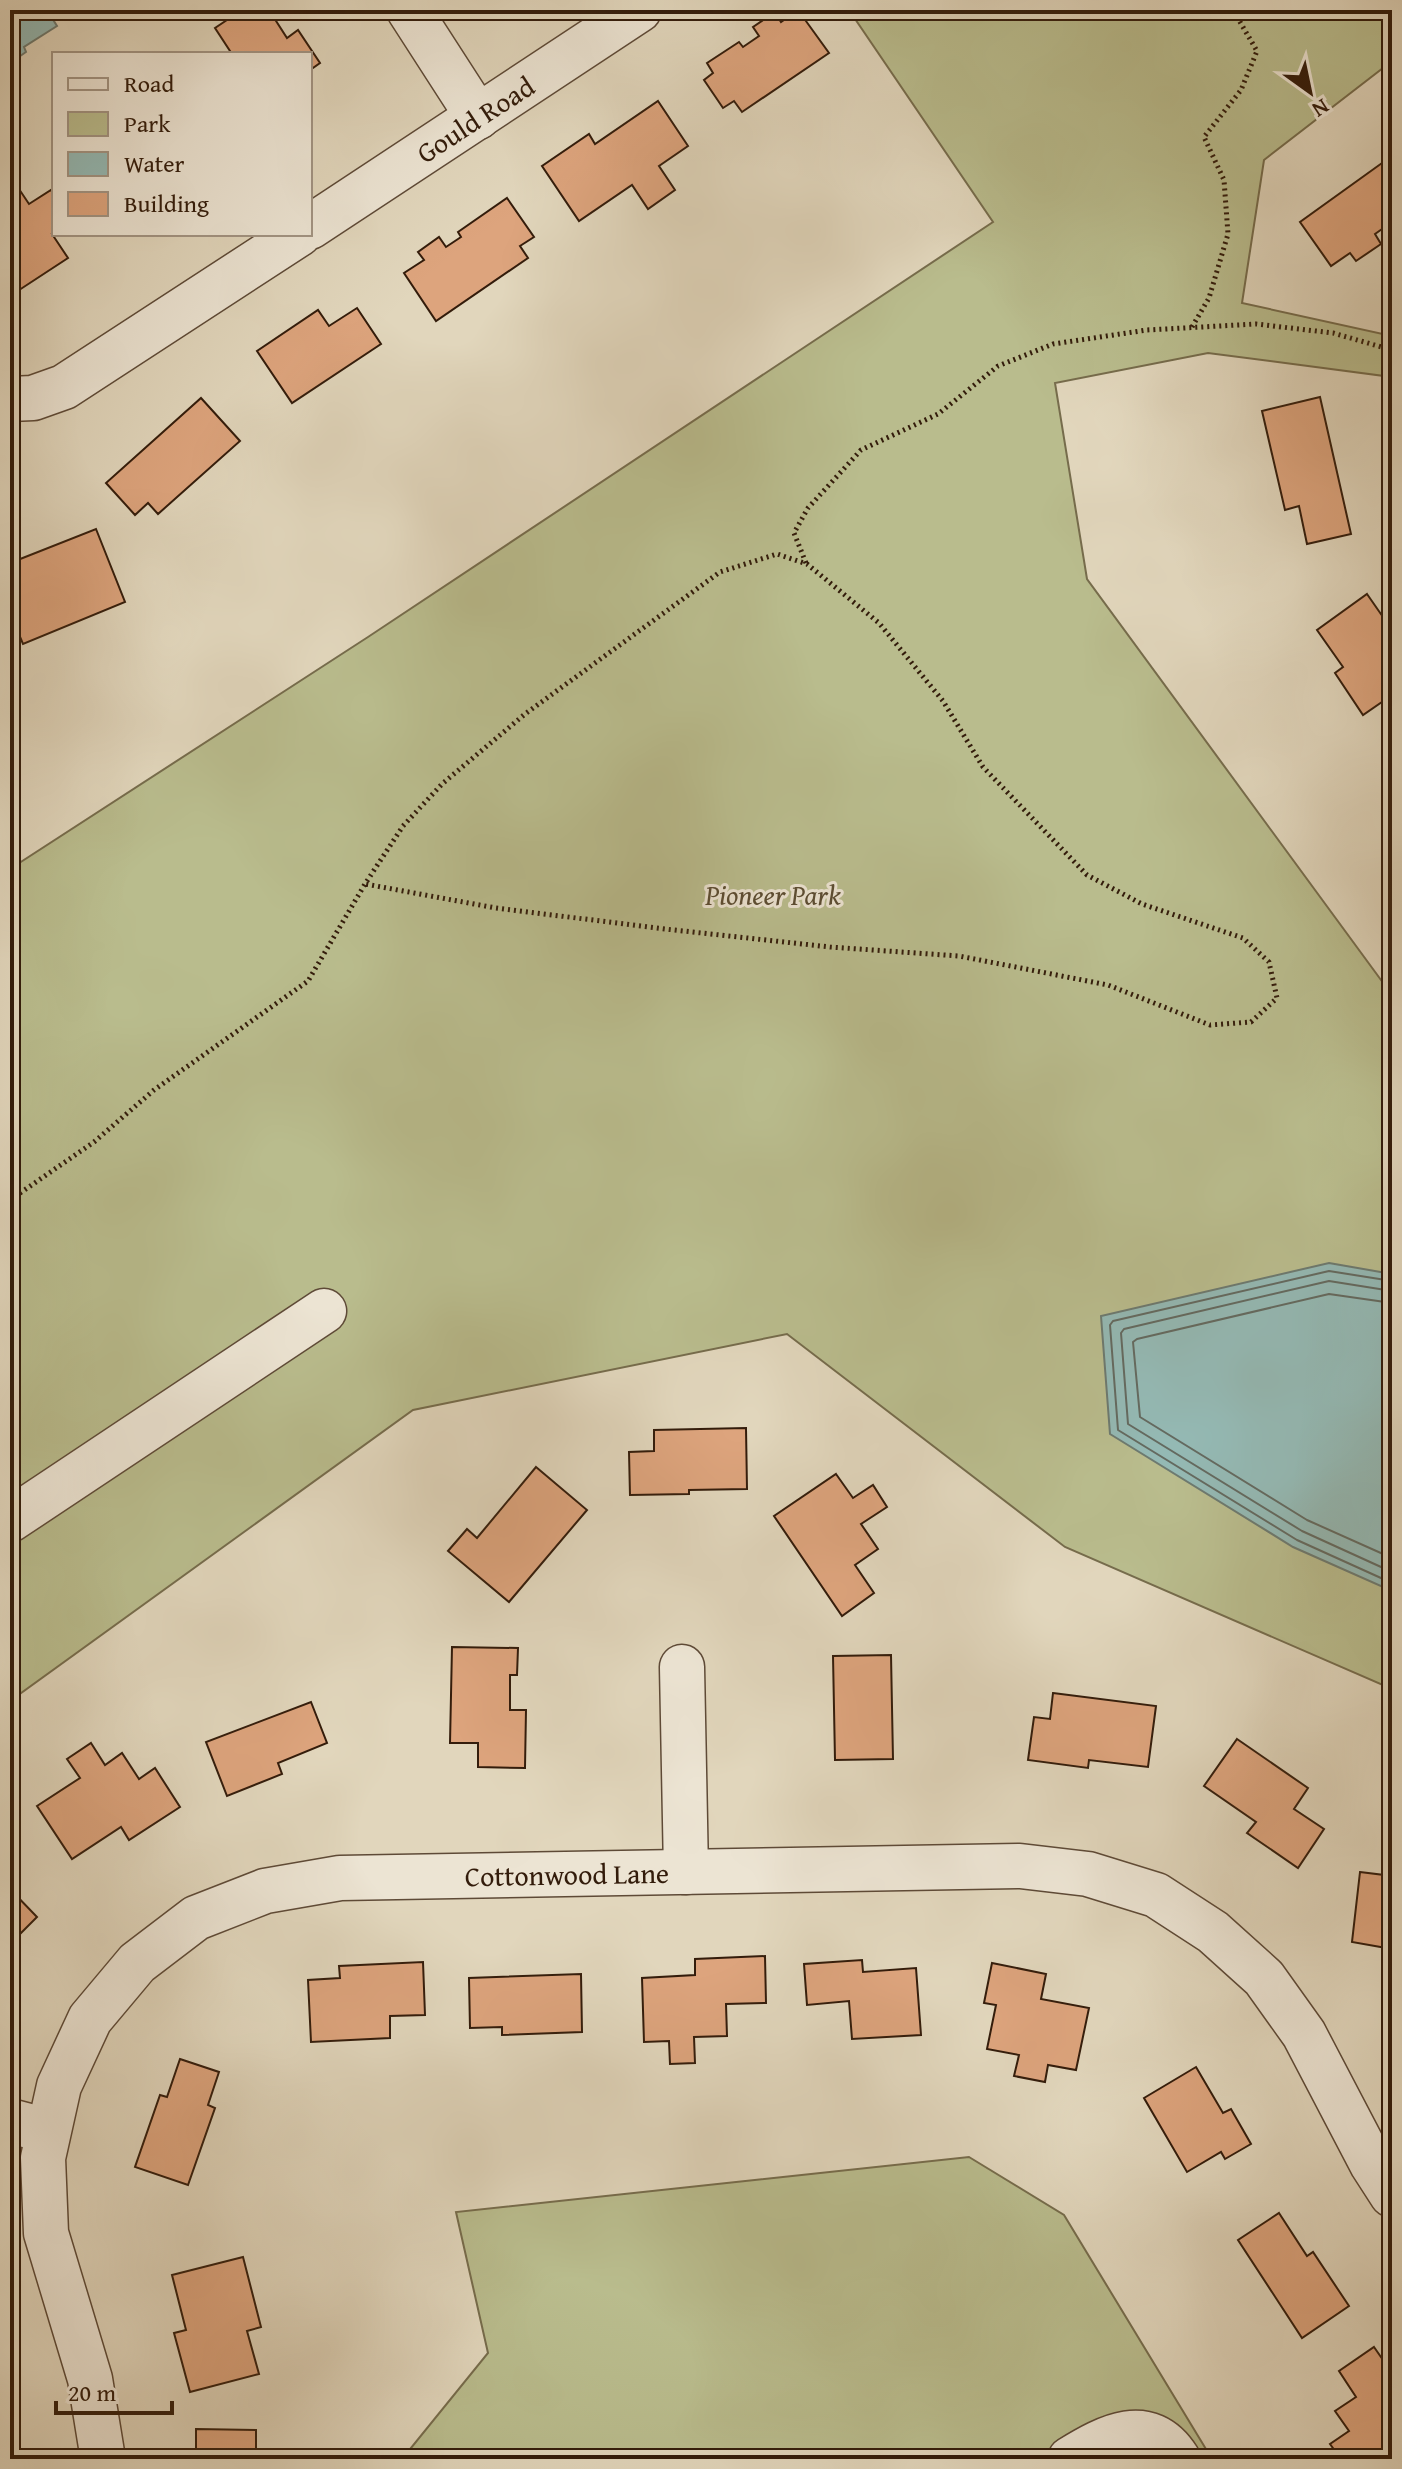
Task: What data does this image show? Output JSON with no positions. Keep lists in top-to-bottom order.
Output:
{
  "streets": {
    "street": ["Gould Road", "Cottonwood Lane"]
  },
  "parks": ["Pioneer Park"],
  "legend": [
    "Road",
    "Park",
    "Water",
    "Building"
  ],
  "scale_bar": "20 m",
  "north": "bottom right"
}
